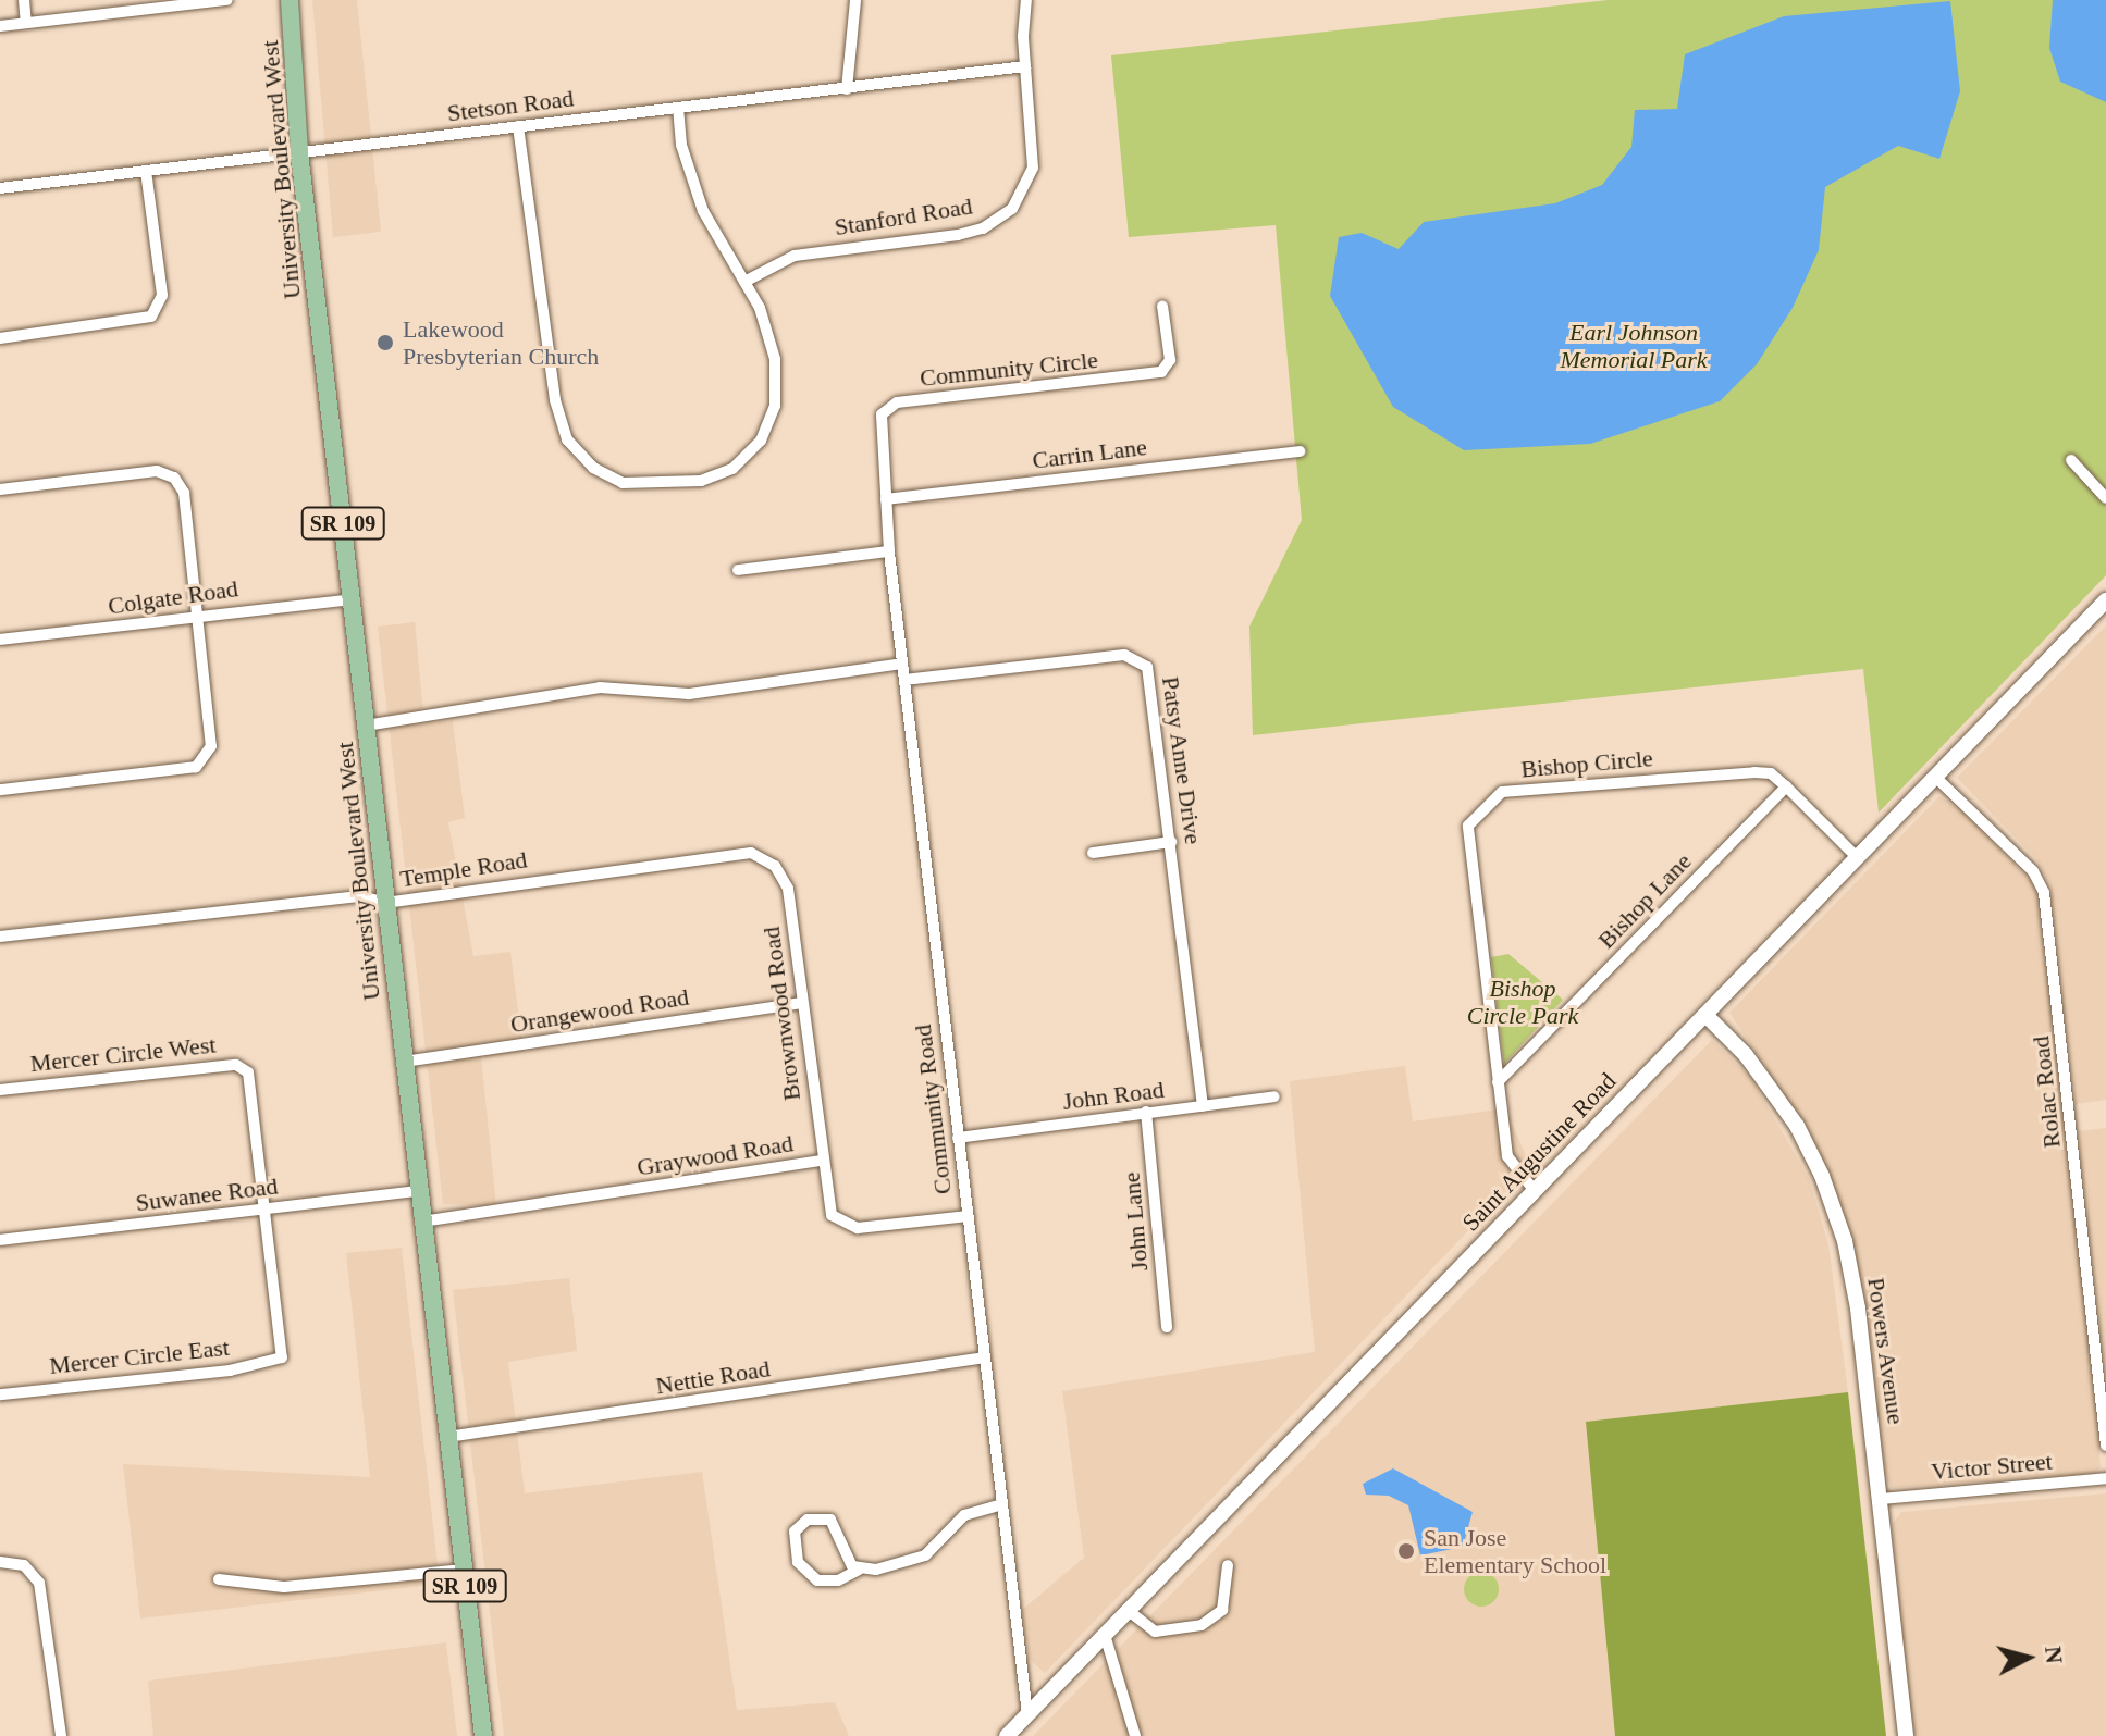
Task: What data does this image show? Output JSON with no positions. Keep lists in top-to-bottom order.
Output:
{
  "streets": {
    "main road": [
      "University Boulevard West",
      "SR 109",
      "Saint Augustine Road",
      "Powers Avenue"
    ],
    "street": [
      "Stetson Road",
      "Stanford Road",
      "Community Circle",
      "Carrin Lane",
      "Colgate Road",
      "Patsy Anne Drive",
      "Bishop Circle",
      "Temple Road",
      "Bishop Lane",
      "Orangewood Road",
      "Brownwood Road",
      "Mercer Circle West",
      "Rolac Road",
      "John Road",
      "Community Road",
      "Graywood Road",
      "Suwanee Road",
      "John Lane",
      "Mercer Circle East",
      "Nettie Road",
      "Victor Street"
    ]
  },
  "crossings": [
    ["Stetson Road", "University Boulevard West"],
    ["Stetson Road", "Stanford Road"],
    ["University Boulevard West", "Colgate Road"],
    ["University Boulevard West", "Temple Road"],
    ["University Boulevard West", "Orangewood Road"],
    ["University Boulevard West", "Graywood Road"],
    ["University Boulevard West", "Suwanee Road"],
    ["University Boulevard West", "Nettie Road"],
    ["Community Circle", "Carrin Lane"],
    ["Community Circle", "Community Road"],
    ["Carrin Lane", "Community Road"],
    ["Patsy Anne Drive", "John Road"],
    ["Patsy Anne Drive", "Community Road"],
    ["Bishop Circle", "Bishop Lane"],
    ["Bishop Circle", "Saint Augustine Road"],
    ["Temple Road", "Brownwood Road"],
    ["Orangewood Road", "Brownwood Road"],
    ["Brownwood Road", "Graywood Road"],
    ["Mercer Circle West", "Suwanee Road"],
    ["Mercer Circle West", "Mercer Circle East"],
    ["Rolac Road", "Saint Augustine Road"],
    ["John Road", "Community Road"],
    ["John Road", "John Lane"],
    ["Community Road", "Saint Augustine Road"],
    ["Community Road", "Graywood Road"],
    ["Community Road", "Nettie Road"],
    ["Saint Augustine Road", "Powers Avenue"],
    ["Suwanee Road", "Mercer Circle East"],
    ["Powers Avenue", "Victor Street"]
  ],
  "parks": ["Earl Johnson Memorial Park", "Bishop Circle Park"],
  "places": ["Lakewood Presbyterian Church", "San Jose Elementary School"],
  "north": "right"
}
